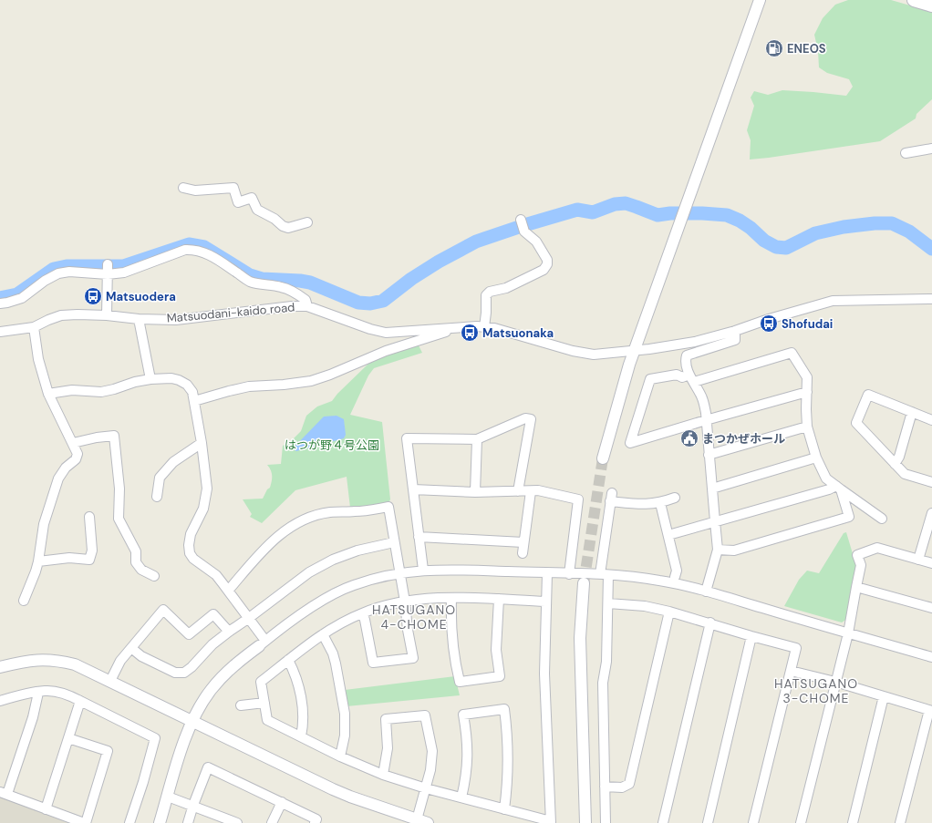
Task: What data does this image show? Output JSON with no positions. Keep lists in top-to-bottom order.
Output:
{
  "streets": {
    "street": ["Matsuodani-kaido road"]
  },
  "districts": ["HATSUGANO 4-CHOME", "HATSUGANO 3-CHOME"],
  "parks": ["はつが野４号公園"],
  "places": {
    "fuel station": ["ENEOS"],
    "bus stop": ["Matsuodera", "Shofudai", "Matsuonaka"],
    "public building": ["まつかぜホール"]
  }
}
